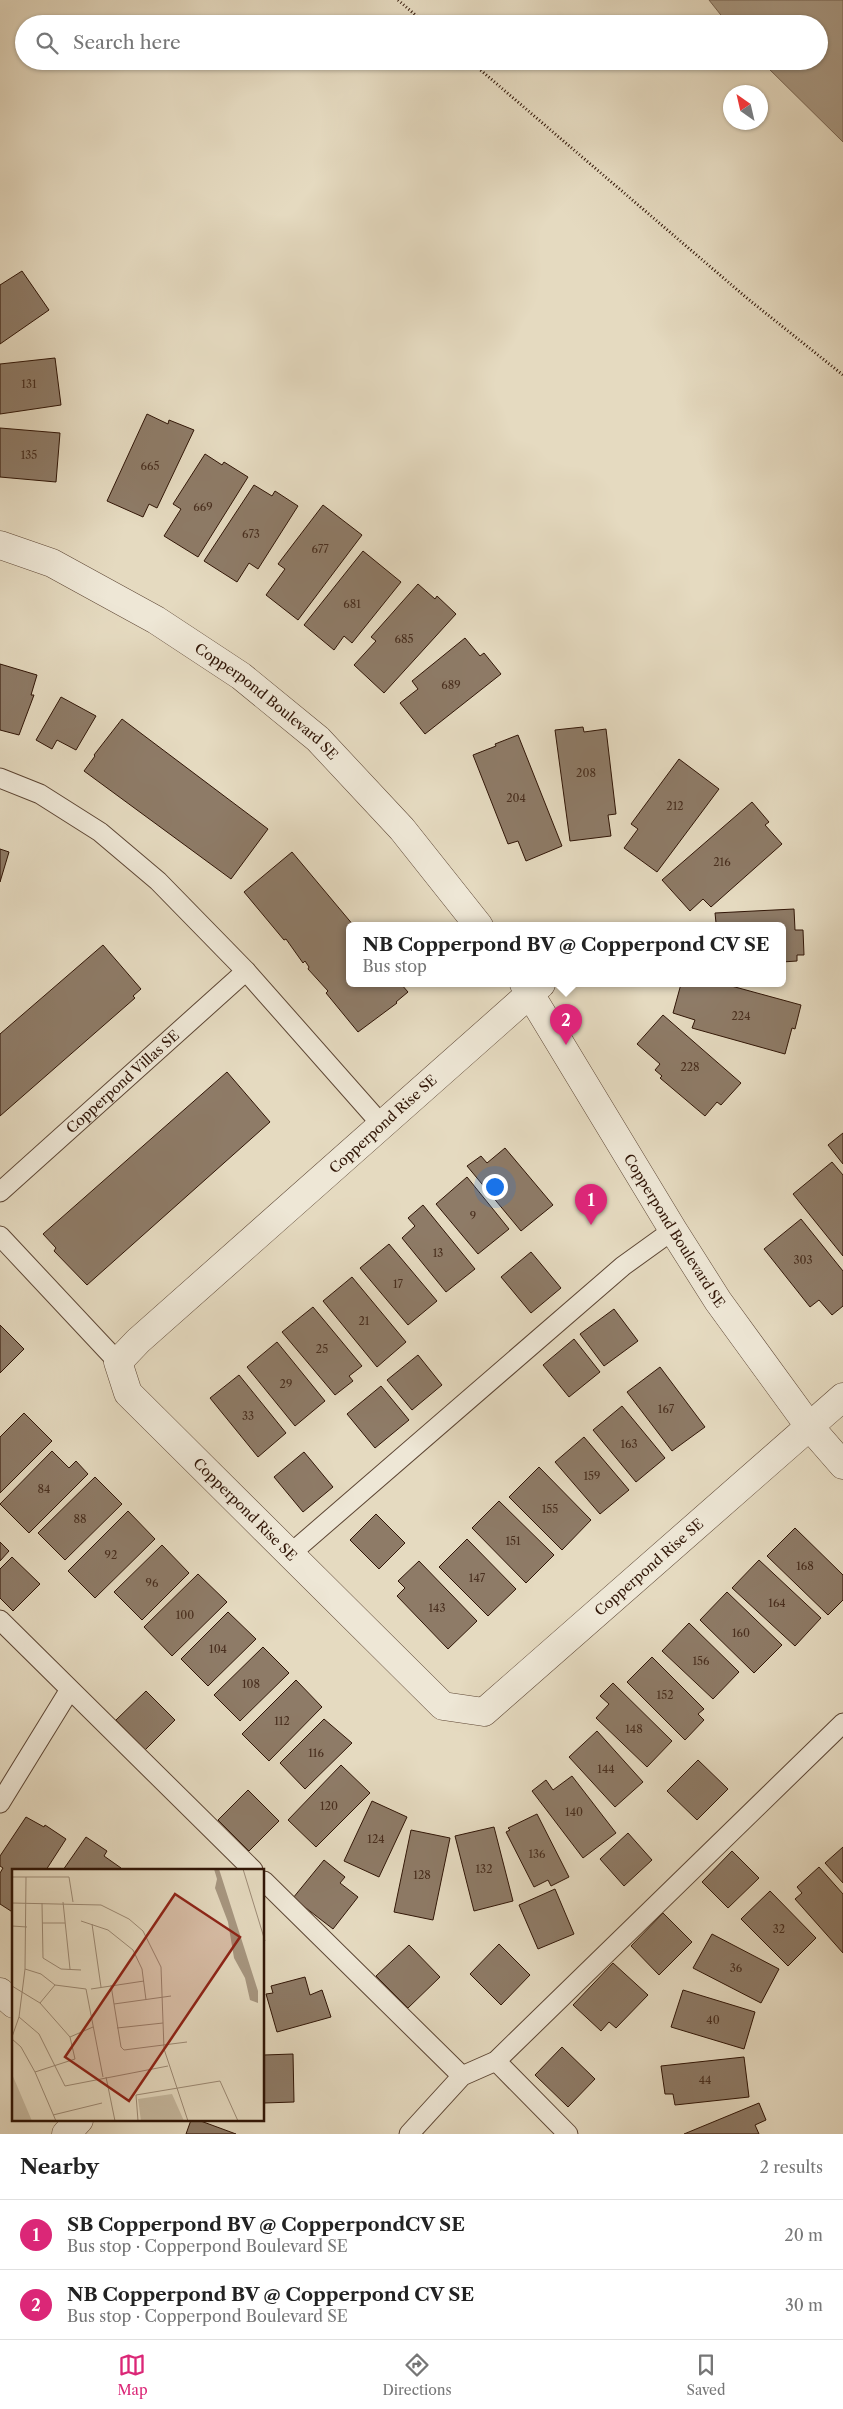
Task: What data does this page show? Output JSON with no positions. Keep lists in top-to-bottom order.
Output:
{
  "streets": {
    "street": ["Copperpond Boulevard SE", "Copperpond Rise SE"],
    "lane": ["Copperpond Villas SE"]
  },
  "crossings": [
    ["Copperpond Boulevard SE", "Copperpond Rise SE"]
  ],
  "house_numbers": [
    "131",
    "135",
    "665",
    "669",
    "673",
    "677",
    "681",
    "685",
    "689",
    "208",
    "204",
    "212",
    "216",
    "224",
    "228",
    "9",
    "13",
    "303",
    "17",
    "21",
    "25",
    "29",
    "167",
    "33",
    "163",
    "159",
    "84",
    "155",
    "88",
    "151",
    "92",
    "168",
    "147",
    "96",
    "164",
    "143",
    "100",
    "160",
    "104",
    "156",
    "108",
    "152",
    "112",
    "148",
    "116",
    "144",
    "120",
    "140",
    "124",
    "136",
    "132",
    "128",
    "32",
    "36",
    "40",
    "44"
  ],
  "north": "top left",
  "page": {
    "search": "Search here",
    "popup": ["NB Copperpond BV @ Copperpond CV SE", "Bus stop"],
    "pins": ["2", "1"],
    "heading": ["Nearby", "2 results"],
    "list": [
      {
        "mark": "1",
        "name": "SB Copperpond BV @ CopperpondCV SE",
        "note": "Bus stop · Copperpond Boulevard SE",
        "value": "20 m"
      },
      {
        "mark": "2",
        "name": "NB Copperpond BV @ Copperpond CV SE",
        "note": "Bus stop · Copperpond Boulevard SE",
        "value": "30 m"
      }
    ],
    "nav": ["Map", "Directions", "Saved"]
  }
}
